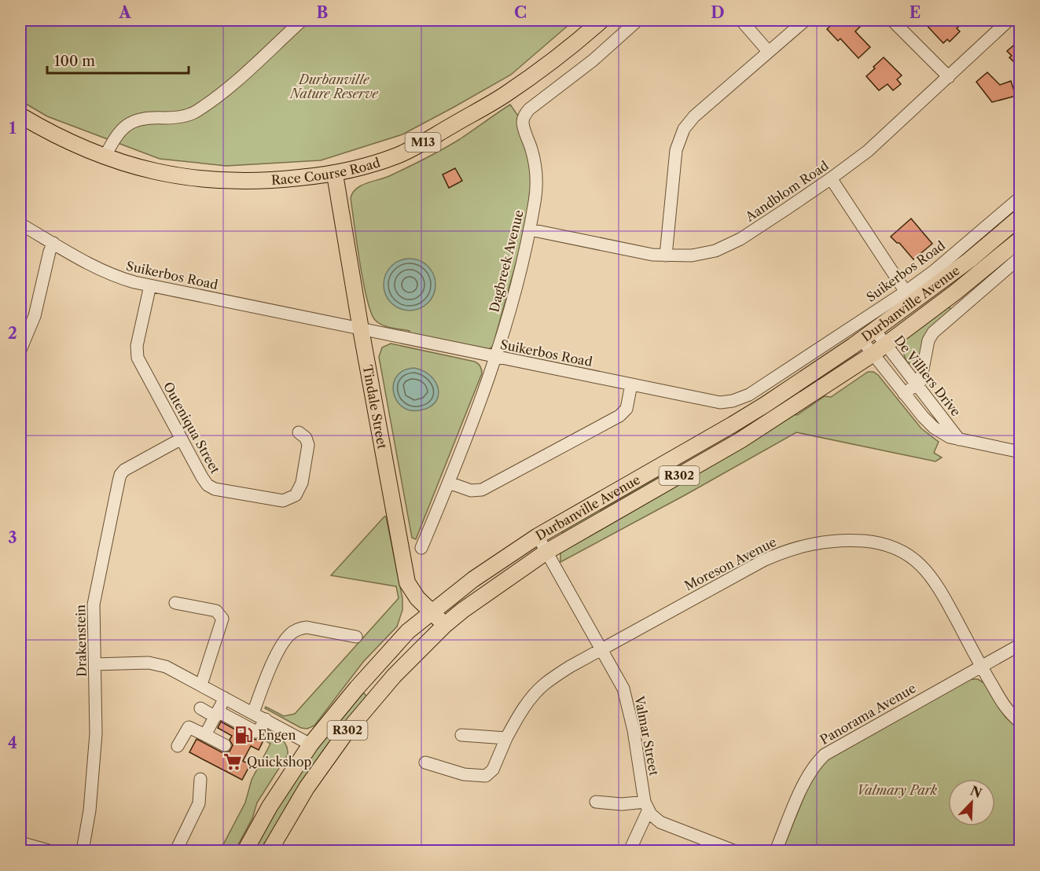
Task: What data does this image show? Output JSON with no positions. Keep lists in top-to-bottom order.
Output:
{
  "streets": {
    "main road": [
      "M13",
      "Race Course Road",
      "Durbanville Avenue",
      "Tindale Street",
      "R302"
    ],
    "street": [
      "Aandblom Road",
      "Dagbreek Avenue",
      "Suikerbos Road",
      "De Villiers Drive",
      "Outeniqua Street",
      "Moreson Avenue",
      "Drakenstein",
      "Panorama Avenue",
      "Valmar Street"
    ]
  },
  "crossings": [
    ["Race Course Road", "Tindale Street"],
    ["Aandblom Road", "Dagbreek Avenue"],
    ["Dagbreek Avenue", "Suikerbos Road"],
    ["Suikerbos Road", "Tindale Street"],
    ["Suikerbos Road", "Outeniqua Street"],
    ["Durbanville Avenue", "De Villiers Drive"],
    ["Durbanville Avenue", "Tindale Street"],
    ["Durbanville Avenue", "Valmar Street"],
    ["Outeniqua Street", "Drakenstein"],
    ["Moreson Avenue", "Panorama Avenue"],
    ["Moreson Avenue", "Valmar Street"]
  ],
  "parks": ["Durbanville Nature Reserve", "Valmary Park"],
  "places": {
    "fuel station": ["Engen"],
    "supermarket": ["Quickshop"]
  },
  "scale_bar": "100 m",
  "north": "top right",
  "grid": {
    "columns": [
      "A",
      "B",
      "C",
      "D",
      "E"
    ],
    "rows": [
      "1",
      "2",
      "3",
      "4"
    ]
  }
}
